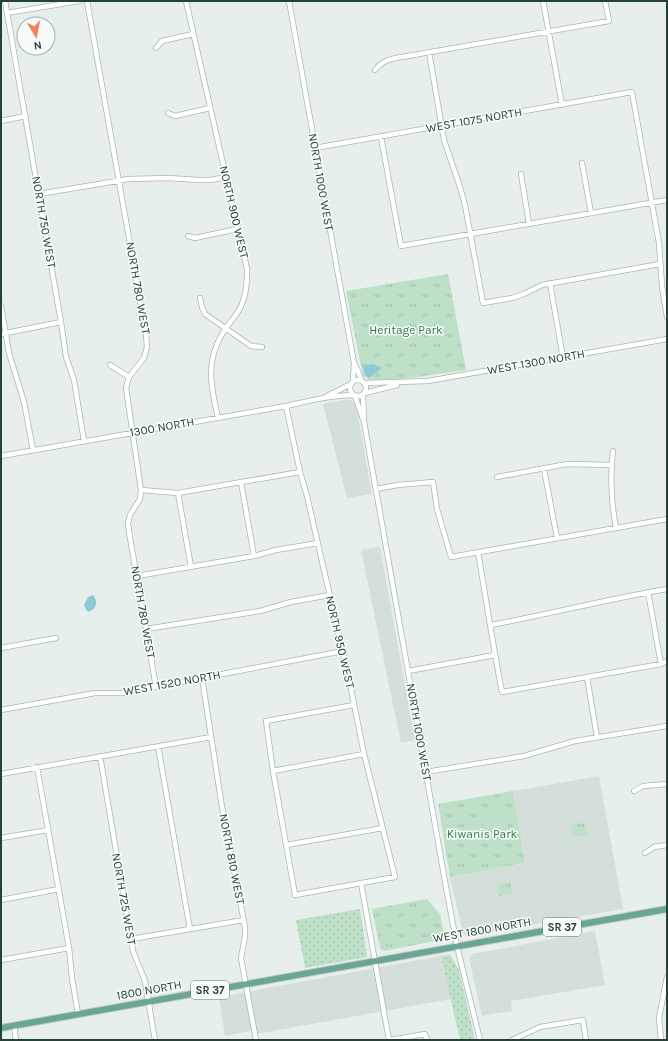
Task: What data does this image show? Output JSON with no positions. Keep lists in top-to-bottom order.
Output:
{
  "streets": {
    "main road": ["SR 37", "WEST 1800 NORTH", "1800 NORTH"],
    "street": [
      "WEST 1075 NORTH",
      "NORTH 1000 WEST",
      "NORTH 900 WEST",
      "NORTH 750 WEST",
      "NORTH 780 WEST",
      "WEST 1300 NORTH",
      "1300 NORTH",
      "NORTH 950 WEST",
      "WEST 1520 NORTH",
      "NORTH 810 WEST",
      "NORTH 725 WEST"
    ]
  },
  "crossings": [
    ["WEST 1075 NORTH", "NORTH 1000 WEST"],
    ["NORTH 1000 WEST", "WEST 1300 NORTH"],
    ["NORTH 1000 WEST", "1300 NORTH"],
    ["NORTH 1000 WEST", "WEST 1800 NORTH"],
    ["NORTH 900 WEST", "1300 NORTH"],
    ["NORTH 750 WEST", "1300 NORTH"],
    ["NORTH 780 WEST", "1300 NORTH"],
    ["NORTH 780 WEST", "WEST 1520 NORTH"],
    ["WEST 1300 NORTH", "1300 NORTH"],
    ["1300 NORTH", "NORTH 950 WEST"],
    ["NORTH 950 WEST", "WEST 1520 NORTH"],
    ["WEST 1520 NORTH", "NORTH 810 WEST"],
    ["NORTH 810 WEST", "1800 NORTH"],
    ["NORTH 725 WEST", "1800 NORTH"],
    ["WEST 1800 NORTH", "1800 NORTH"]
  ],
  "parks": ["Heritage Park", "Kiwanis Park"],
  "north": "bottom"
}
